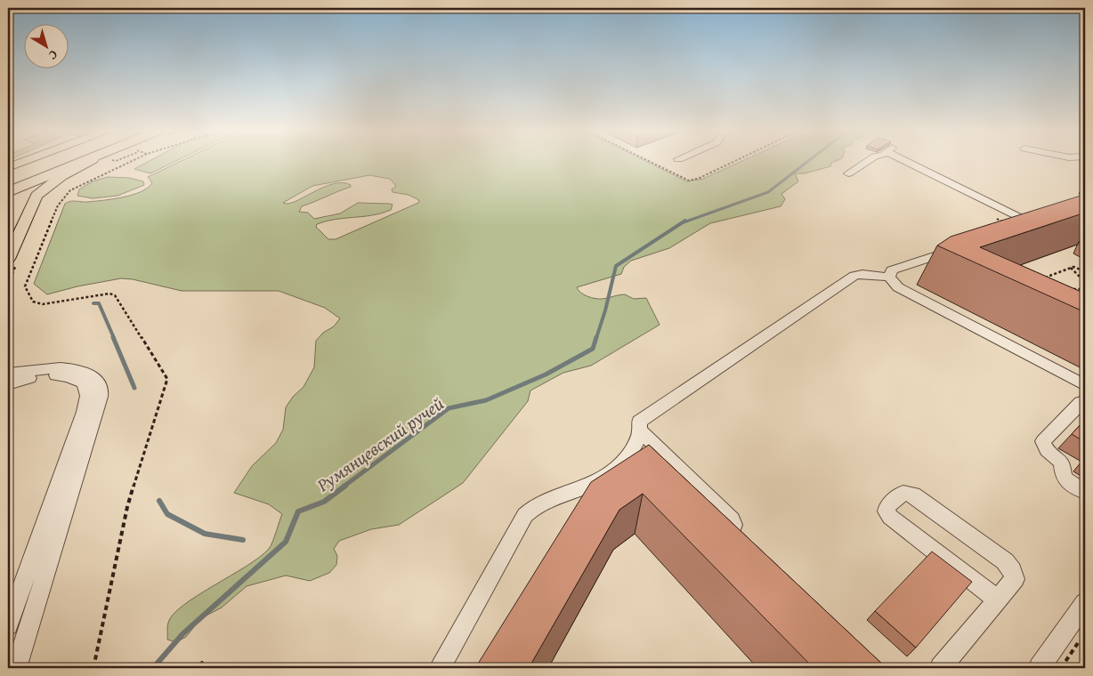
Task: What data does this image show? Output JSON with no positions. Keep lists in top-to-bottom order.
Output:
{
  "water": ["Румянцевский ручей"],
  "north": "bottom right"
}
